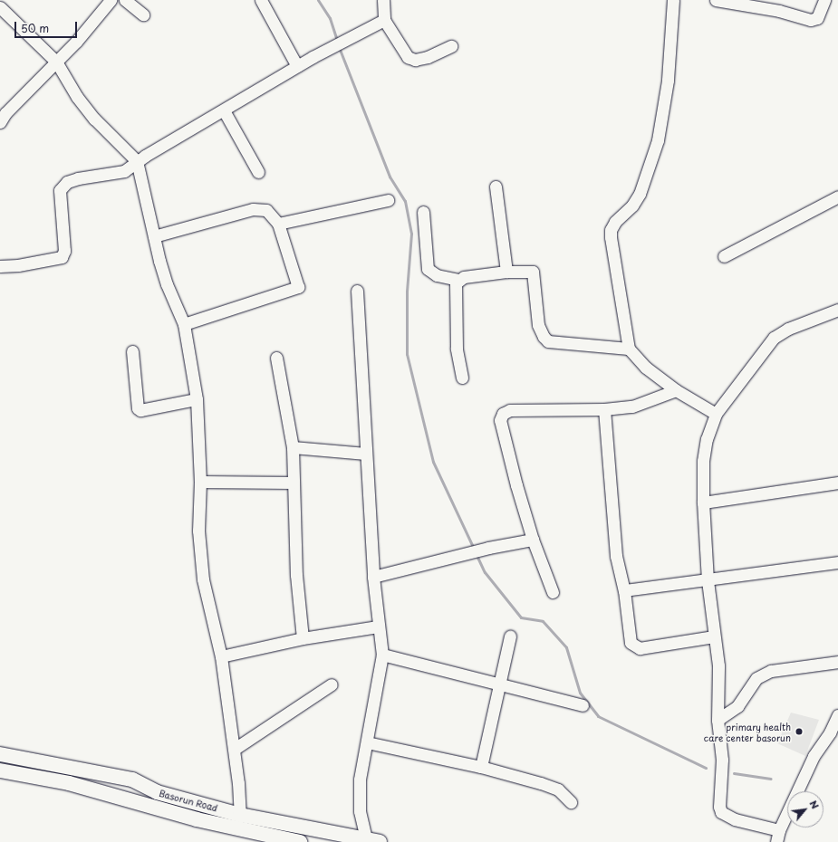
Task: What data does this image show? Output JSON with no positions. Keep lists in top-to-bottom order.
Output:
{
  "streets": {
    "main road": ["Basorun Road"]
  },
  "places": ["primary health care center basorun"],
  "scale_bar": "50 m",
  "north": "top right"
}
